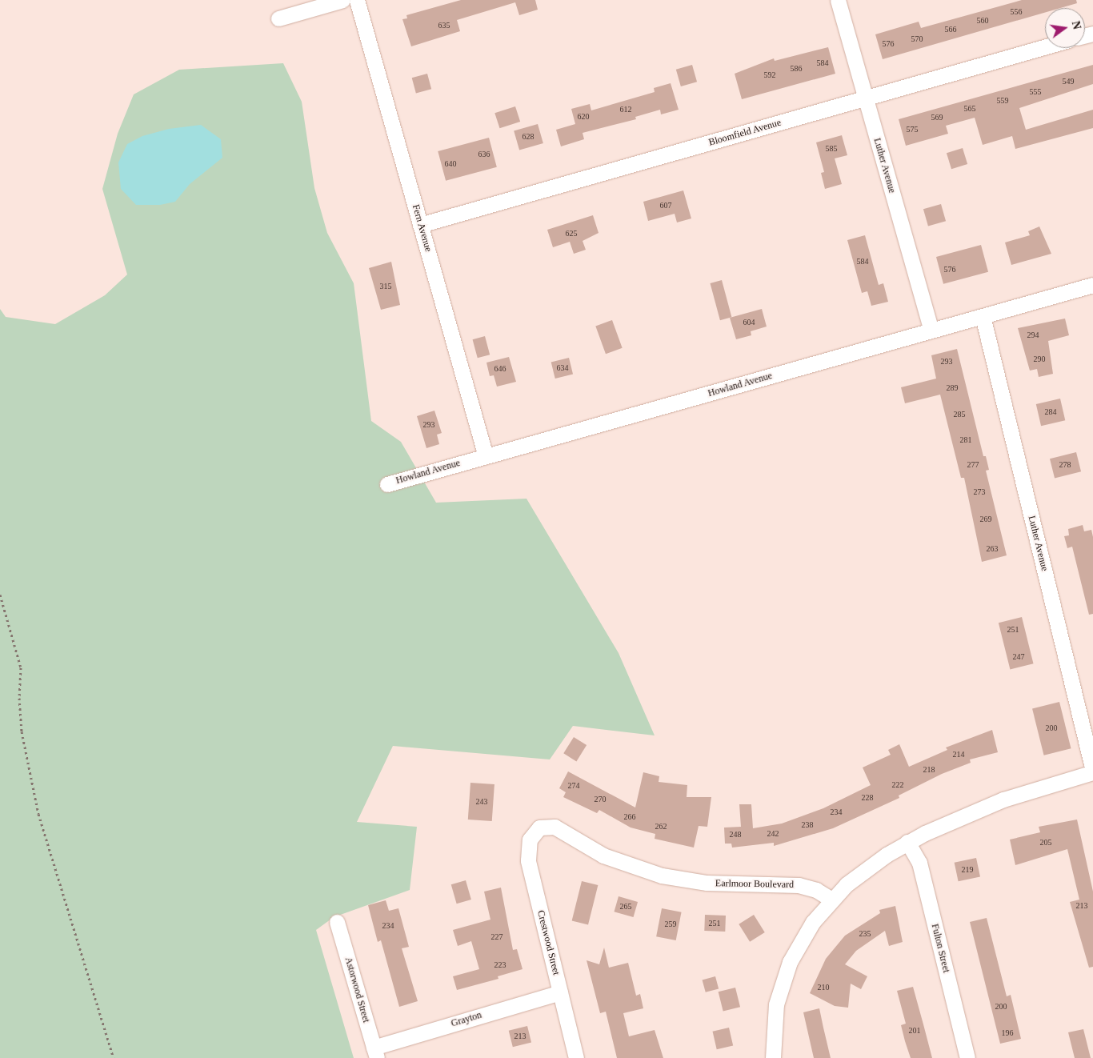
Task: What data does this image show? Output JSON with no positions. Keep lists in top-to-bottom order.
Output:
{
  "streets": {
    "street": [
      "Bloomfield Avenue",
      "Luther Avenue",
      "Fern Avenue",
      "Howland Avenue",
      "Earlmoor Boulevard",
      "Crestwood Street",
      "Fulton Street",
      "Astorwood Street",
      "Grayton"
    ]
  },
  "crossings": [
    ["Bloomfield Avenue", "Luther Avenue"],
    ["Bloomfield Avenue", "Fern Avenue"],
    ["Luther Avenue", "Howland Avenue"],
    ["Fern Avenue", "Howland Avenue"],
    ["Earlmoor Boulevard", "Crestwood Street"],
    ["Crestwood Street", "Grayton"],
    ["Astorwood Street", "Grayton"]
  ],
  "house_numbers": [
    "556",
    "560",
    "635",
    "566",
    "570",
    "576",
    "584",
    "586",
    "592",
    "549",
    "555",
    "559",
    "565",
    "612",
    "620",
    "569",
    "575",
    "628",
    "585",
    "636",
    "640",
    "607",
    "625",
    "584",
    "576",
    "315",
    "604",
    "294",
    "290",
    "293",
    "634",
    "646",
    "289",
    "284",
    "285",
    "293",
    "281",
    "277",
    "278",
    "273",
    "269",
    "263",
    "251",
    "247",
    "200",
    "214",
    "218",
    "222",
    "274",
    "228",
    "270",
    "243",
    "234",
    "266",
    "238",
    "262",
    "242",
    "248",
    "205",
    "219",
    "213",
    "265",
    "251",
    "259",
    "234",
    "235",
    "227",
    "223",
    "210",
    "200",
    "201",
    "196",
    "213"
  ],
  "north": "right"
}
